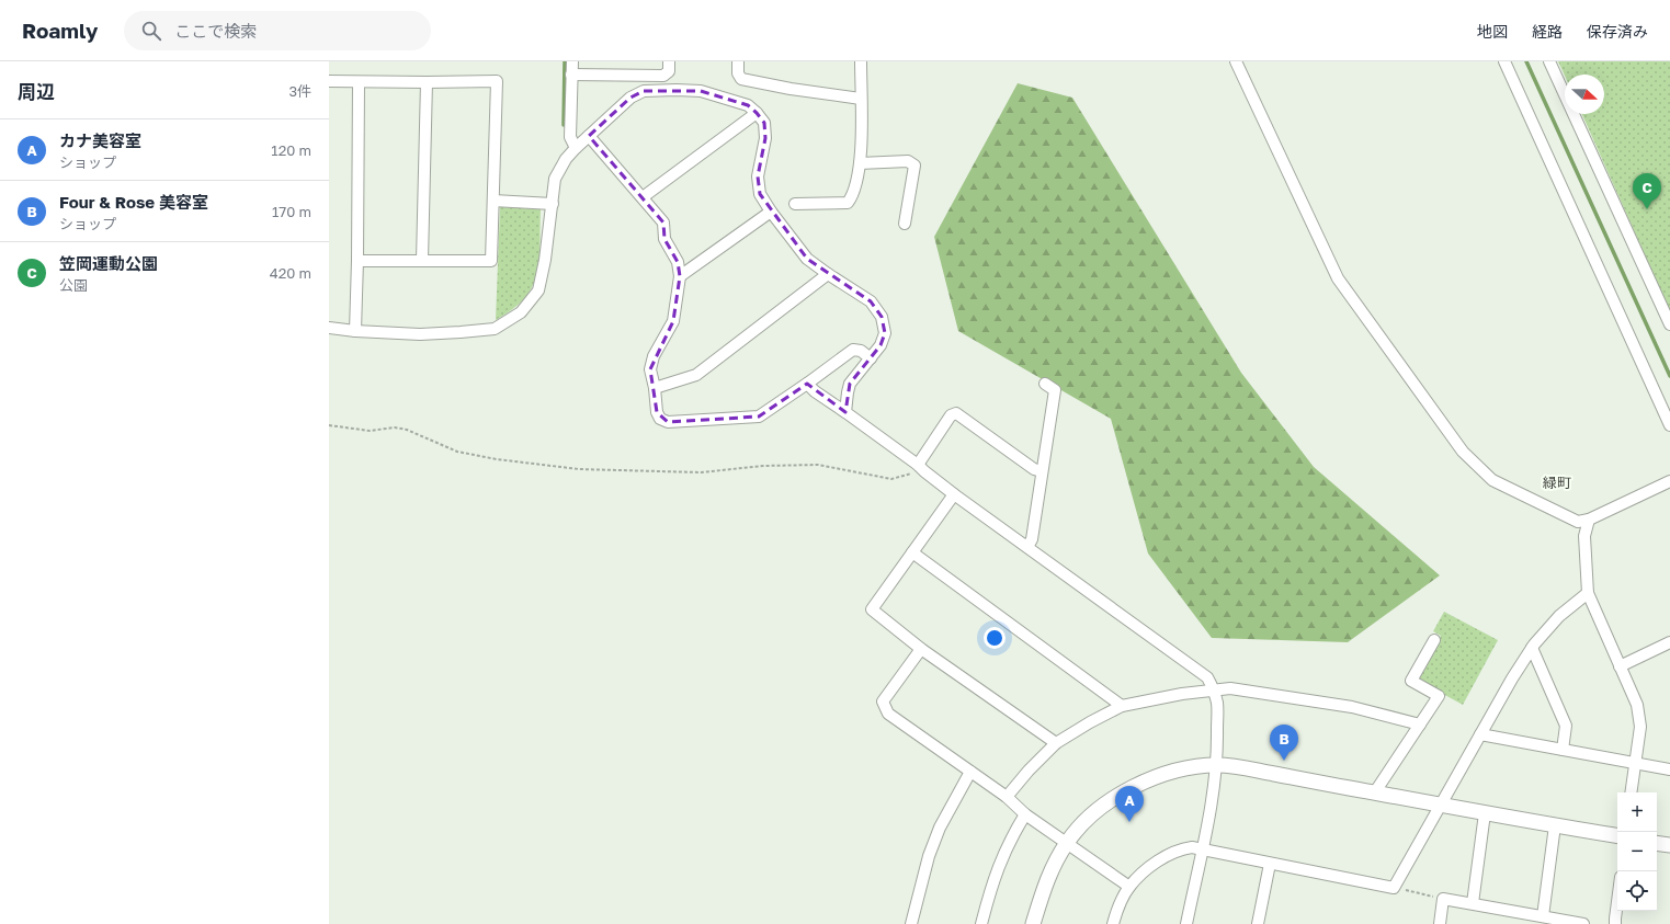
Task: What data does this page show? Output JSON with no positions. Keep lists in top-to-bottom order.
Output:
{
  "districts": ["緑町"],
  "north": "right",
  "page": {
    "header": "Roamly",
    "search": "ここで検索",
    "nav": ["地図", "経路", "保存済み"],
    "heading": ["周辺", "3件"],
    "list": [
      {
        "mark": "A",
        "name": "カナ美容室",
        "note": "ショップ",
        "value": "120 m"
      },
      {
        "mark": "B",
        "name": "Four & Rose 美容室",
        "note": "ショップ",
        "value": "170 m"
      },
      {
        "mark": "C",
        "name": "笠岡運動公園",
        "note": "公園",
        "value": "420 m"
      }
    ],
    "pins": ["C", "B", "A"],
    "map_buttons": ["+", "−"]
  }
}
